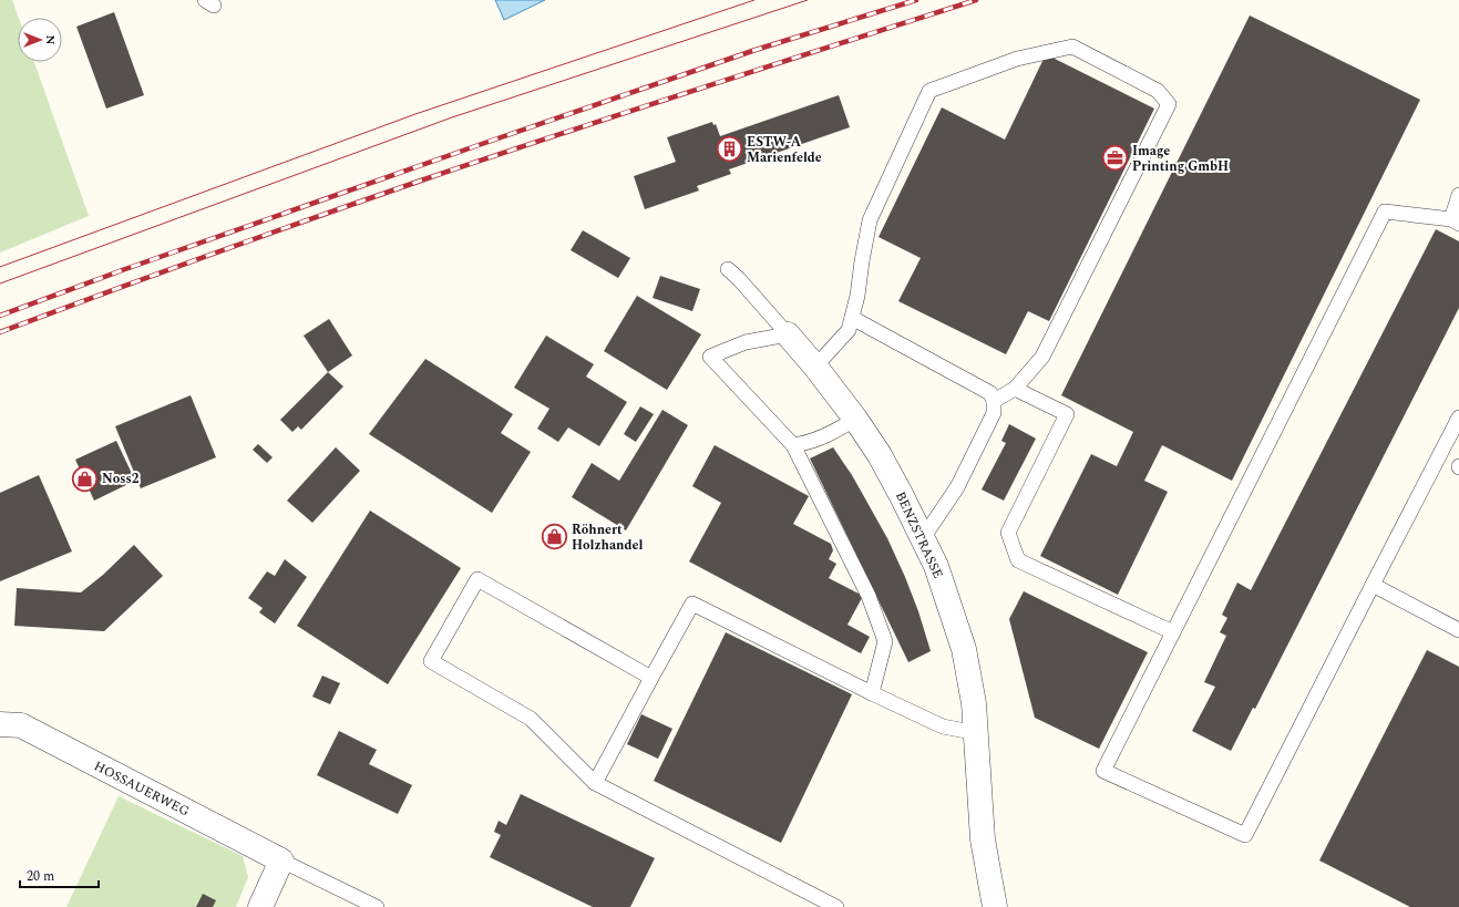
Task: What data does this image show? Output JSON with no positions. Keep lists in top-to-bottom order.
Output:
{
  "streets": {
    "street": ["BENZSTRASSE", "HOSSAUERWEG"]
  },
  "places": {
    "building": ["ESTW-A Marienfelde"],
    "office": ["Image Printing GmbH"],
    "shop": ["Noss2", "Röhnert Holzhandel"]
  },
  "scale_bar": "20 m",
  "north": "right"
}
